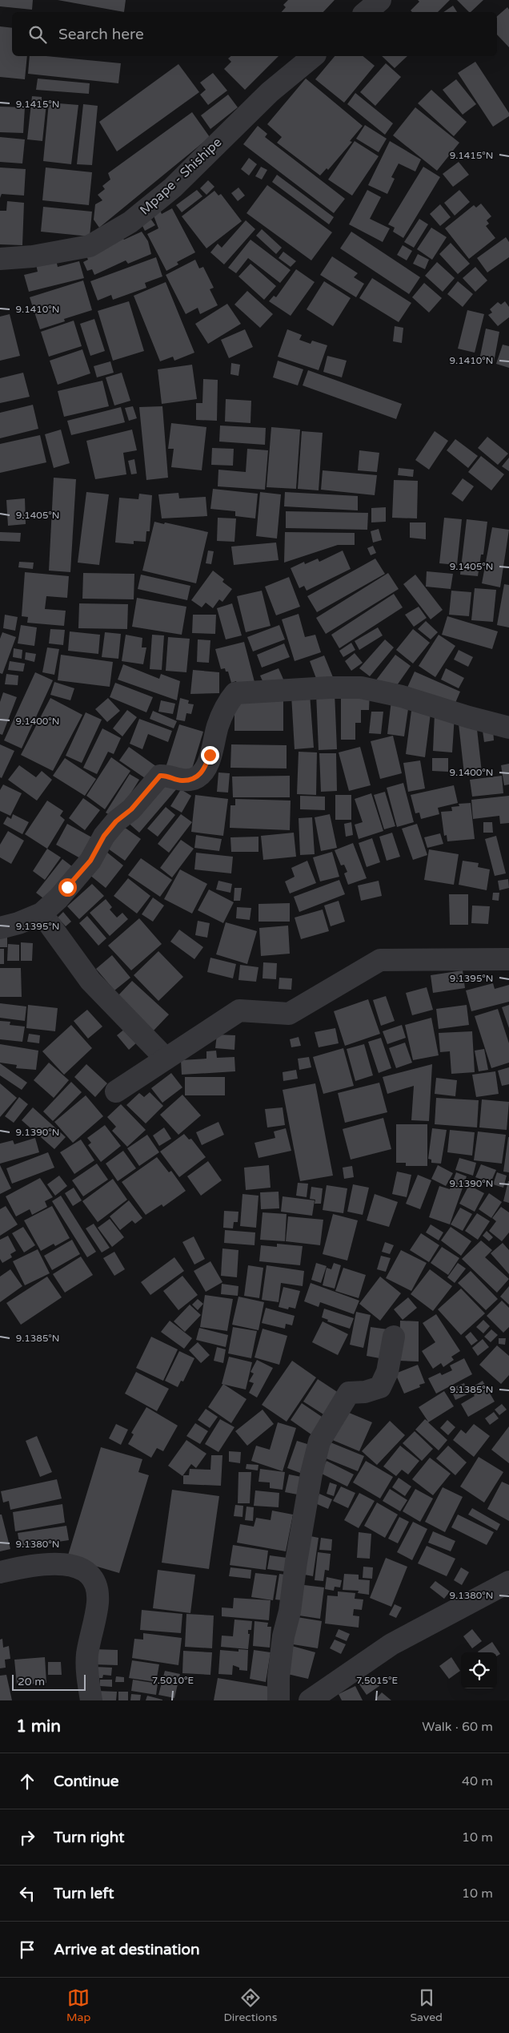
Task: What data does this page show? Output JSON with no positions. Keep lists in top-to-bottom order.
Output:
{
  "streets": {
    "street": ["Mpape - Shishipe"]
  },
  "scale_bar": "20 m",
  "page": {
    "search": "Search here",
    "scale": "20 m",
    "heading": ["1 min", "Walk · 60 m"],
    "list": [
      ["Continue", "40 m"],
      ["Turn right", "10 m"],
      ["Turn left", "10 m"],
      "Arrive at destination"
    ],
    "nav": ["Map", "Directions", "Saved"]
  },
  "coordinates": [
    "9.1415°N",
    "9.1410°N",
    "9.1405°N",
    "9.1400°N",
    "9.1395°N",
    "9.1390°N",
    "9.1385°N",
    "9.1380°N",
    "7.5010°E",
    "7.5015°E"
  ]
}
